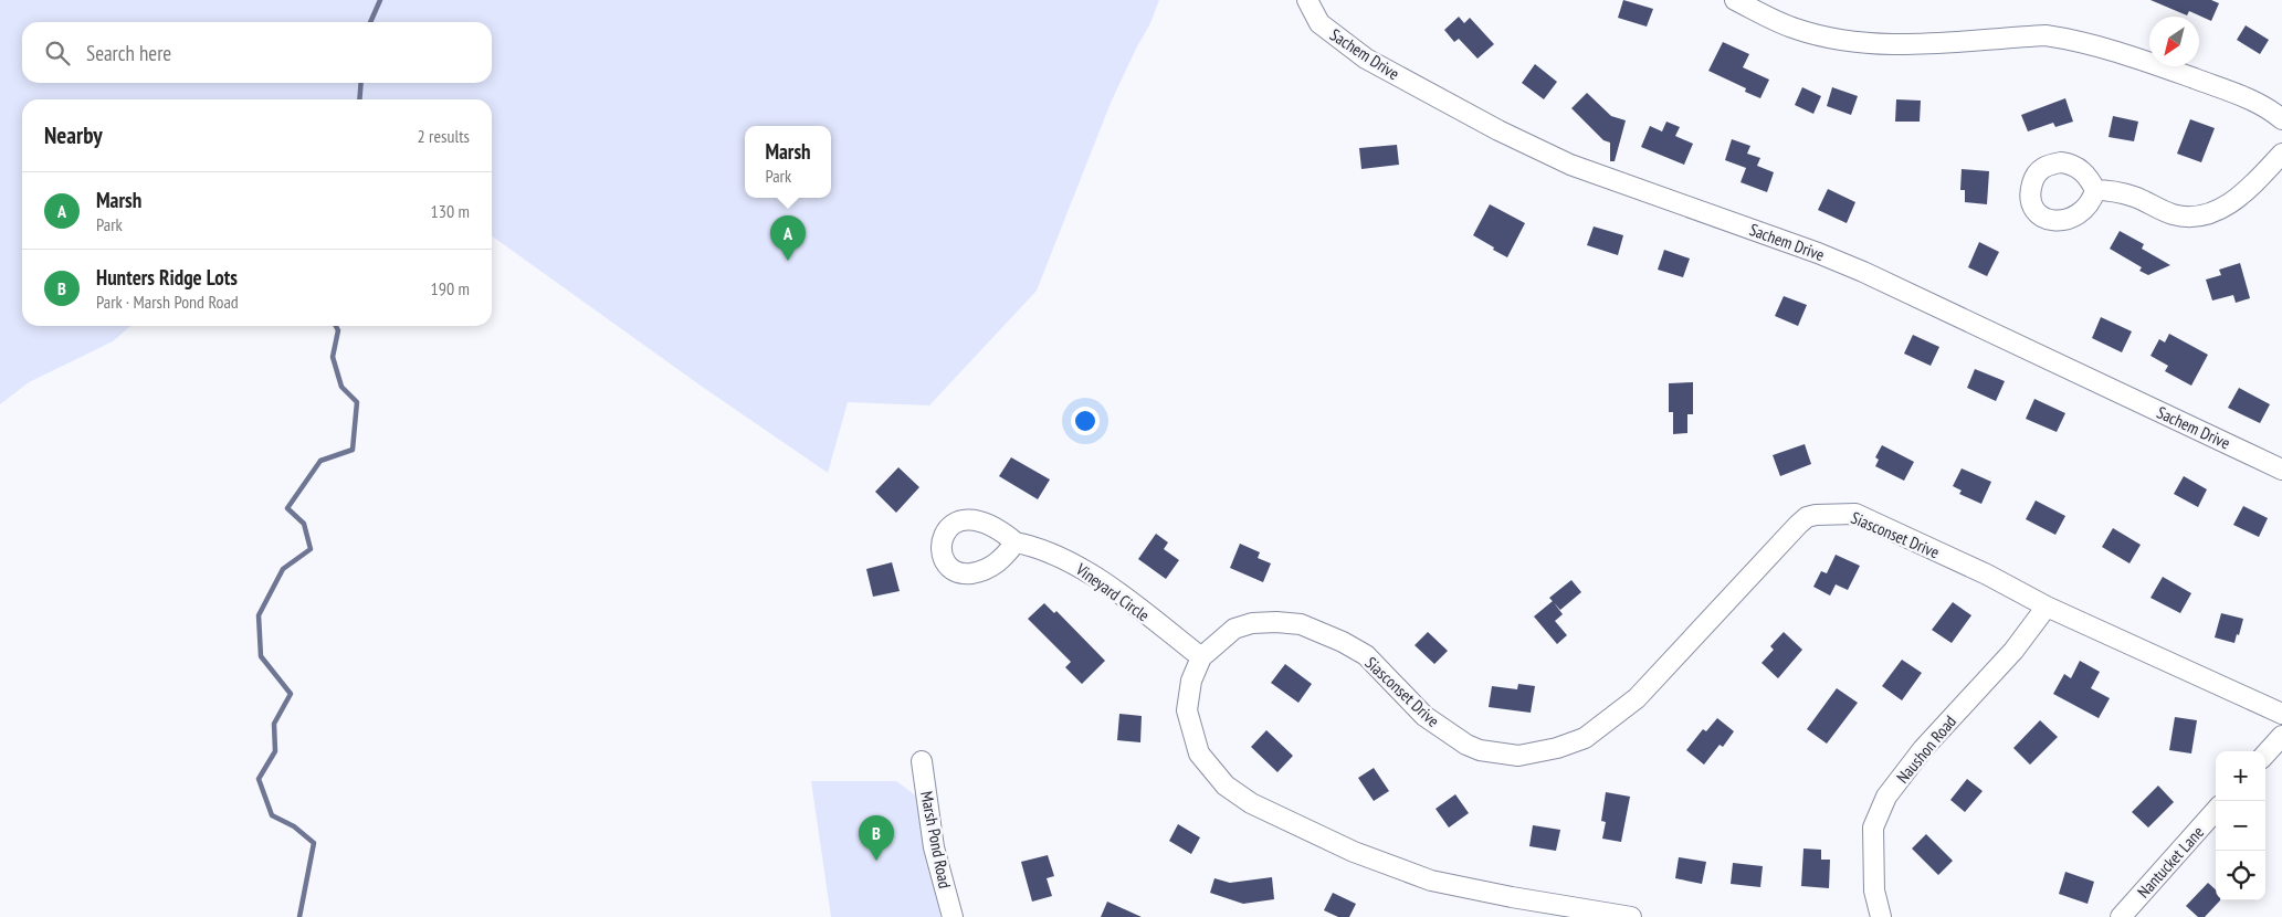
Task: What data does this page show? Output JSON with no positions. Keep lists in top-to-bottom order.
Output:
{
  "streets": {
    "street": [
      "Sachem Drive",
      "Siasconset Drive",
      "Vineyard Circle",
      "Naushon Road",
      "Marsh Pond Road",
      "Nantucket Lane"
    ]
  },
  "crossings": [
    ["Siasconset Drive", "Vineyard Circle"],
    ["Siasconset Drive", "Naushon Road"]
  ],
  "north": "bottom left",
  "page": {
    "search": "Search here",
    "heading": ["Nearby", "2 results"],
    "popup": ["Marsh", "Park"],
    "list": [
      {
        "mark": "A",
        "name": "Marsh",
        "note": "Park",
        "value": "130 m"
      },
      {
        "mark": "B",
        "name": "Hunters Ridge Lots",
        "note": "Park · Marsh Pond Road",
        "value": "190 m"
      }
    ],
    "pins": ["A", "B"],
    "map_buttons": ["+", "−"]
  }
}
